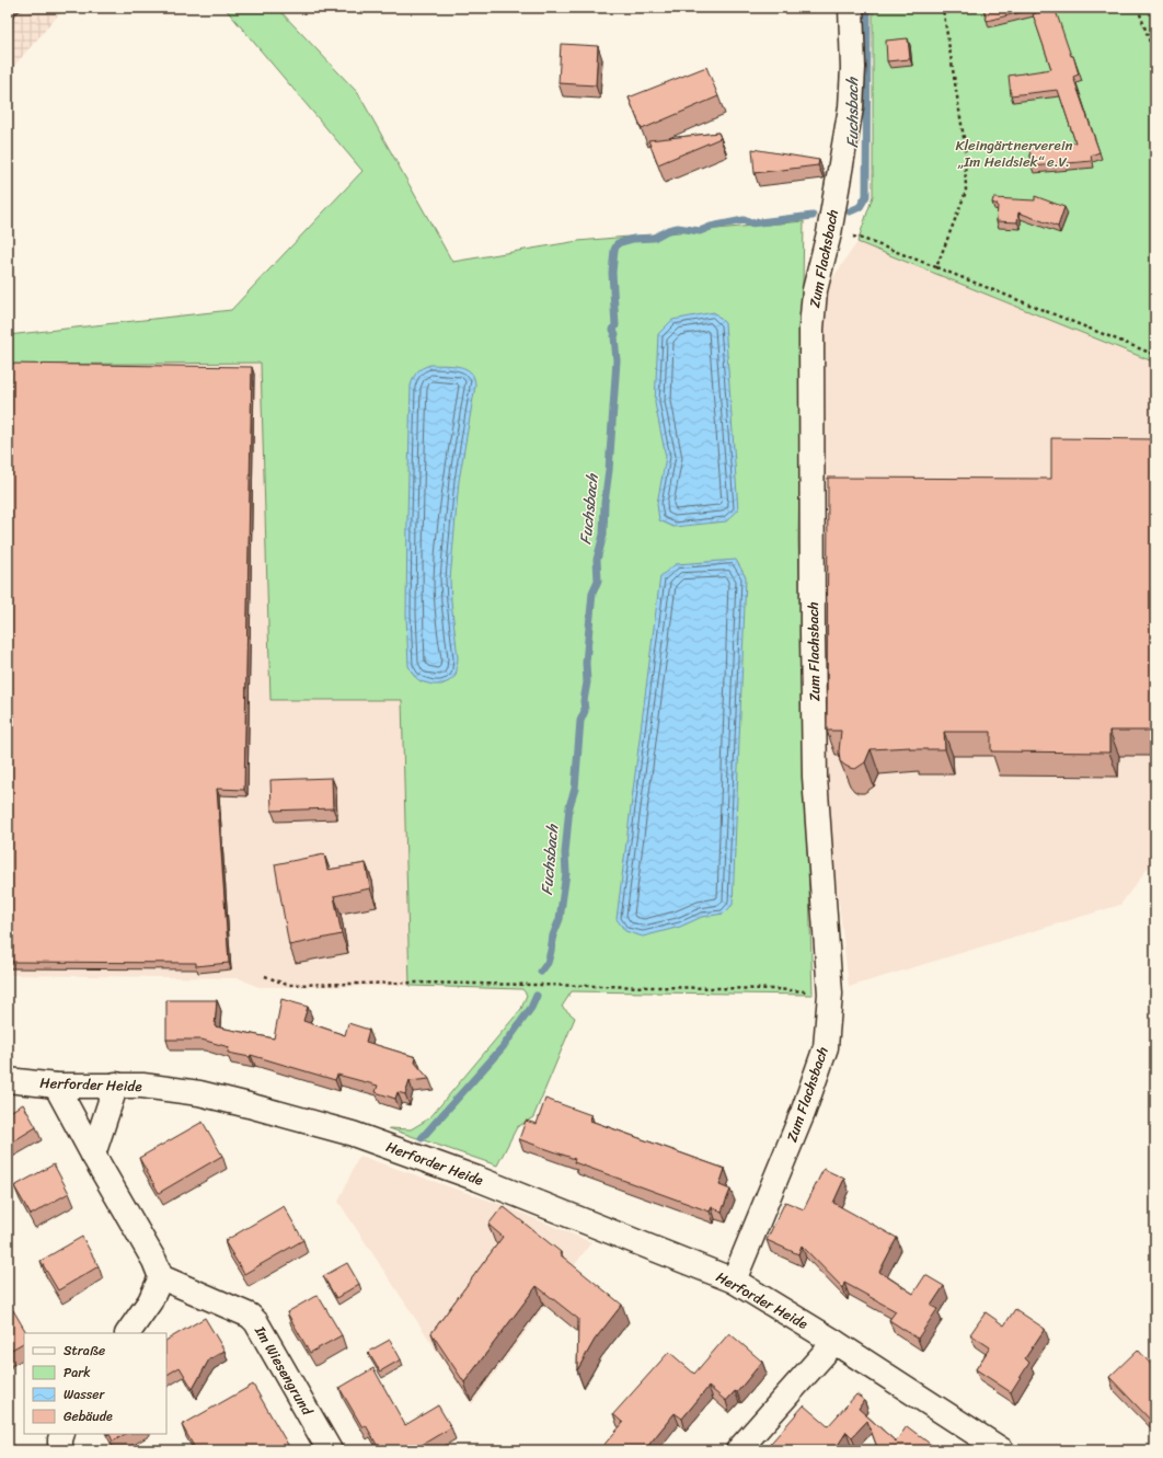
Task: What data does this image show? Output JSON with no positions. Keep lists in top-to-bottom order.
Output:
{
  "streets": {
    "street": ["Zum Flachsbach", "Herforder Heide", "Im Wiesengrund"]
  },
  "crossings": [
    ["Zum Flachsbach", "Herforder Heide"]
  ],
  "water": ["Fuchsbach"],
  "parks": ["Kleingärtnerverein „Im Heidsiek“ e.V."],
  "legend": [
    "Straße",
    "Park",
    "Wasser",
    "Gebäude"
  ]
}
